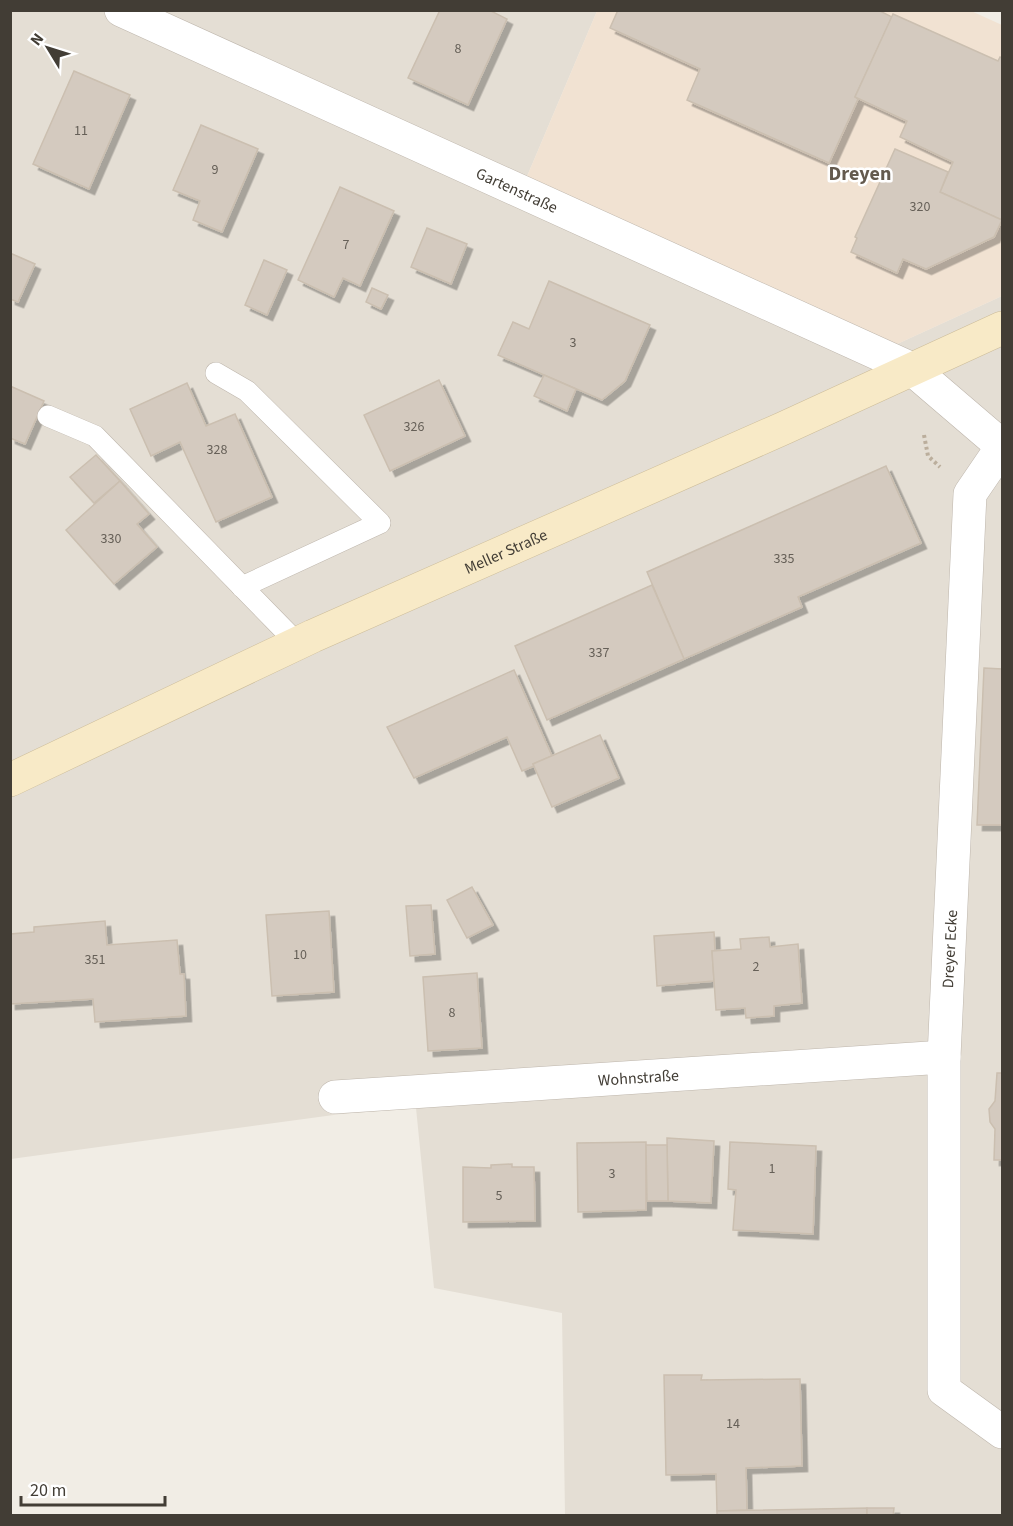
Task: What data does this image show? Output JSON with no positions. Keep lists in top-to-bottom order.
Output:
{
  "streets": {
    "main road": ["Meller Straße"],
    "street": ["Gartenstraße", "Dreyer Ecke", "Wohnstraße"]
  },
  "crossings": [
    ["Gartenstraße", "Meller Straße"],
    ["Gartenstraße", "Dreyer Ecke"],
    ["Dreyer Ecke", "Wohnstraße"]
  ],
  "districts": ["Dreyen"],
  "house_numbers": [
    "8",
    "11",
    "9",
    "320",
    "7",
    "3",
    "326",
    "328",
    "330",
    "335",
    "337",
    "10",
    "351",
    "2",
    "8",
    "1",
    "3",
    "5",
    "14"
  ],
  "scale_bar": "20 m",
  "north": "top left"
}
